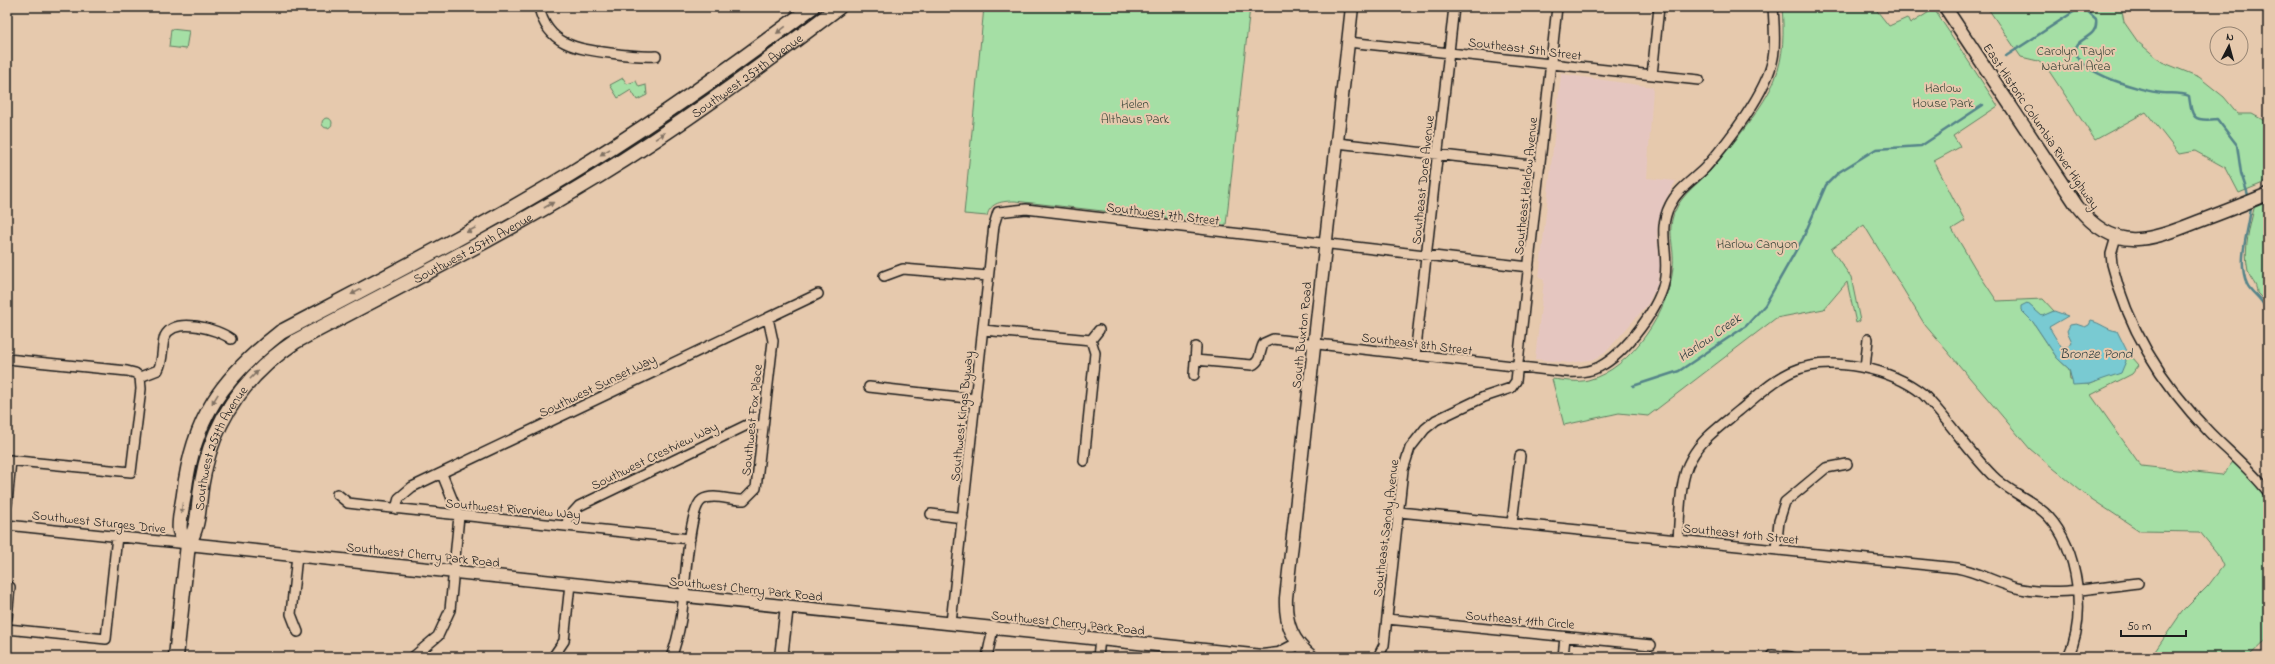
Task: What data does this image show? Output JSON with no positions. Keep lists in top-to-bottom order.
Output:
{
  "streets": {
    "main road": ["Southwest 257th Avenue"],
    "street": [
      "Southeast 5th Street",
      "East Historic Columbia River Highway",
      "Southeast Dora Avenue",
      "Southeast Harlow Avenue",
      "Southwest 7th Street",
      "South Buxton Road",
      "Southeast 8th Street",
      "Southwest Sunset Way",
      "Southwest Kings Byway",
      "Southwest Fox Place",
      "Southwest Crestview Way",
      "Southwest Riverview Way",
      "Southwest Sturges Drive",
      "Southeast Sandy Avenue",
      "Southeast 10th Street",
      "Southwest Cherry Park Road",
      "Southeast 11th Circle"
    ]
  },
  "crossings": [
    ["Southeast 5th Street", "Southeast Dora Avenue"],
    ["Southeast 5th Street", "Southeast Harlow Avenue"],
    ["Southeast 5th Street", "South Buxton Road"],
    ["Southwest 257th Avenue", "Southwest Sturges Drive"],
    ["Southwest 257th Avenue", "Southwest Cherry Park Road"],
    ["Southeast Dora Avenue", "Southwest 7th Street"],
    ["Southeast Dora Avenue", "Southeast 8th Street"],
    ["Southeast Harlow Avenue", "Southwest 7th Street"],
    ["Southeast Harlow Avenue", "Southeast 8th Street"],
    ["Southeast Harlow Avenue", "Southeast Sandy Avenue"],
    ["Southwest 7th Street", "South Buxton Road"],
    ["Southwest 7th Street", "Southwest Kings Byway"],
    ["South Buxton Road", "Southeast 8th Street"],
    ["South Buxton Road", "Southwest Cherry Park Road"],
    ["Southeast 8th Street", "Southeast Sandy Avenue"],
    ["Southwest Sunset Way", "Southwest Fox Place"],
    ["Southwest Sunset Way", "Southwest Riverview Way"],
    ["Southwest Kings Byway", "Southwest Cherry Park Road"],
    ["Southwest Fox Place", "Southwest Crestview Way"],
    ["Southwest Fox Place", "Southwest Riverview Way"],
    ["Southwest Fox Place", "Southwest Cherry Park Road"],
    ["Southwest Crestview Way", "Southwest Riverview Way"],
    ["Southwest Sturges Drive", "Southwest Cherry Park Road"],
    ["Southeast Sandy Avenue", "Southeast 10th Street"],
    ["Southeast Sandy Avenue", "Southeast 11th Circle"]
  ],
  "water": ["Harlow Creek", "Bronze Pond"],
  "parks": [
    "Carolyn Taylor Natural Area",
    "Harlow House Park",
    "Helen Althaus Park",
    "Harlow Canyon"
  ],
  "scale_bar": "50 m",
  "north": "top"
}
